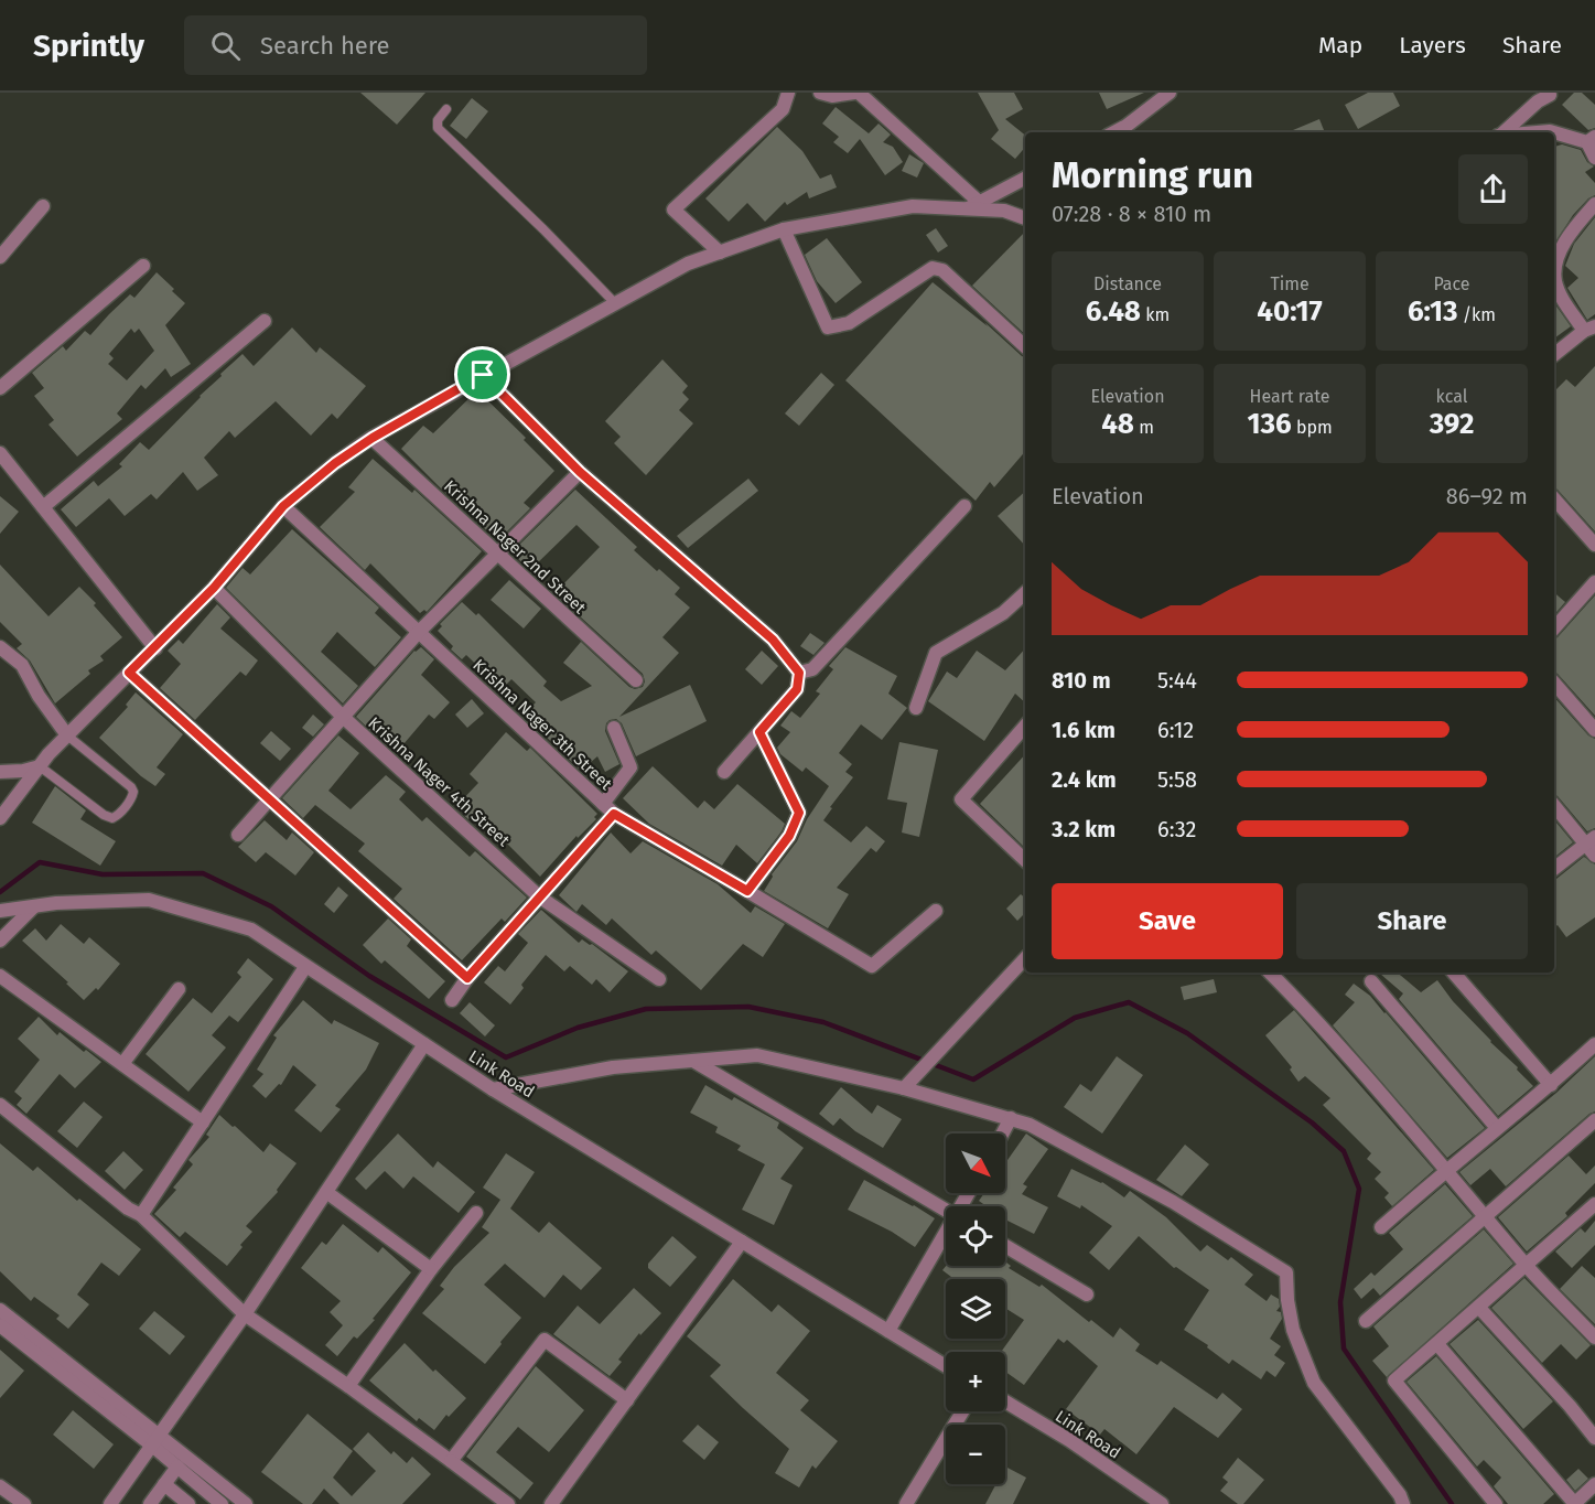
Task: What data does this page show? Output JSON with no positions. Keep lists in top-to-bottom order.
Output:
{
  "streets": {
    "street": [
      "Krishna Nager 2nd Street",
      "Krishna Nager 3th Street",
      "Krishna Nager 4th Street",
      "Link Road"
    ]
  },
  "north": "bottom right",
  "page": {
    "header": "Sprintly",
    "search": "Search here",
    "nav": ["Map", "Layers", "Share"],
    "heading": ["Morning run", "07:28 · 8 × 810 m"],
    "stats": [
      ["Distance", "6.48 km"],
      ["Time", "40:17"],
      ["Pace", "6:13 /km"],
      ["Elevation", "48 m"],
      ["Heart rate", "136 bpm"],
      ["kcal", "392"]
    ],
    "chart": ["Elevation", "86–92 m"],
    "list": [
      {
        "name": "810 m",
        "note": "5:44"
      },
      {
        "name": "1.6 km",
        "note": "6:12"
      },
      {
        "name": "2.4 km",
        "note": "5:58"
      },
      {
        "name": "3.2 km",
        "note": "6:32"
      }
    ],
    "buttons": ["Save", "Share"],
    "map_buttons": ["+", "−"]
  }
}
